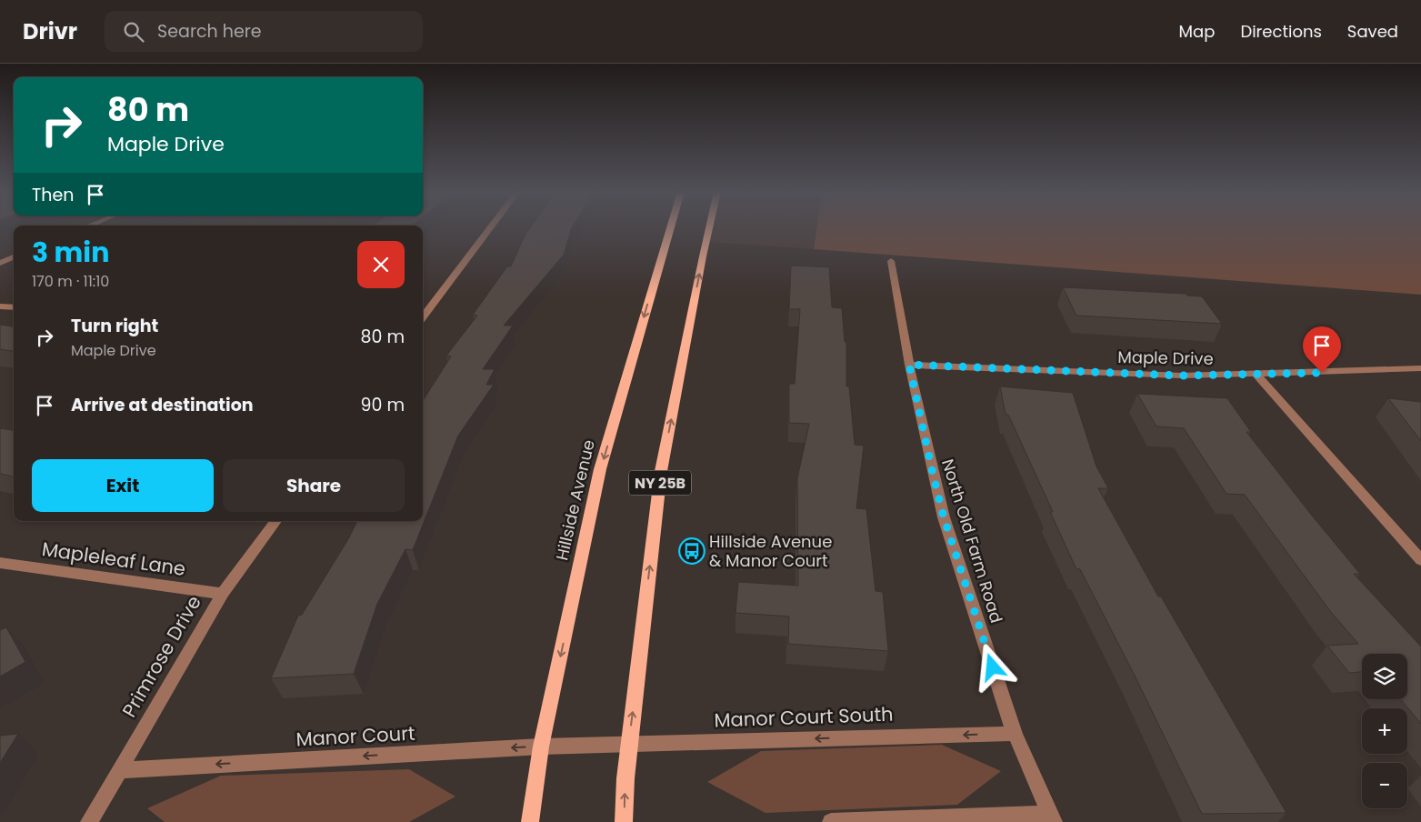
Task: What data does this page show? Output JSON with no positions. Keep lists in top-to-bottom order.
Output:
{
  "streets": {
    "main road": ["NY 25B", "Hillside Avenue"],
    "street": [
      "Maple Drive",
      "North Old Farm Road",
      "Mapleleaf Lane",
      "Primrose Drive",
      "Manor Court South",
      "Manor Court"
    ]
  },
  "crossings": [
    ["Maple Drive", "North Old Farm Road"],
    ["NY 25B", "Manor Court South"],
    ["Hillside Avenue", "Manor Court"],
    ["North Old Farm Road", "Manor Court South"],
    ["Mapleleaf Lane", "Primrose Drive"],
    ["Primrose Drive", "Manor Court"],
    ["Manor Court South", "Manor Court"]
  ],
  "one_way": ["Manor Court"],
  "places": {
    "bus stop": ["Hillside Avenue & Manor Court"]
  },
  "page": {
    "header": "Drivr",
    "search": "Search here",
    "nav": ["Map", "Directions", "Saved"],
    "turn": ["80 m", "Maple Drive"],
    "then": "Then",
    "heading": ["3 min", "170 m · 11:10"],
    "list": [
      {
        "name": "Turn right",
        "note": "Maple Drive",
        "value": "80 m"
      },
      {
        "name": "Arrive at destination",
        "value": "90 m"
      }
    ],
    "buttons": ["Exit", "Share"],
    "map_buttons": ["+", "−"]
  }
}
